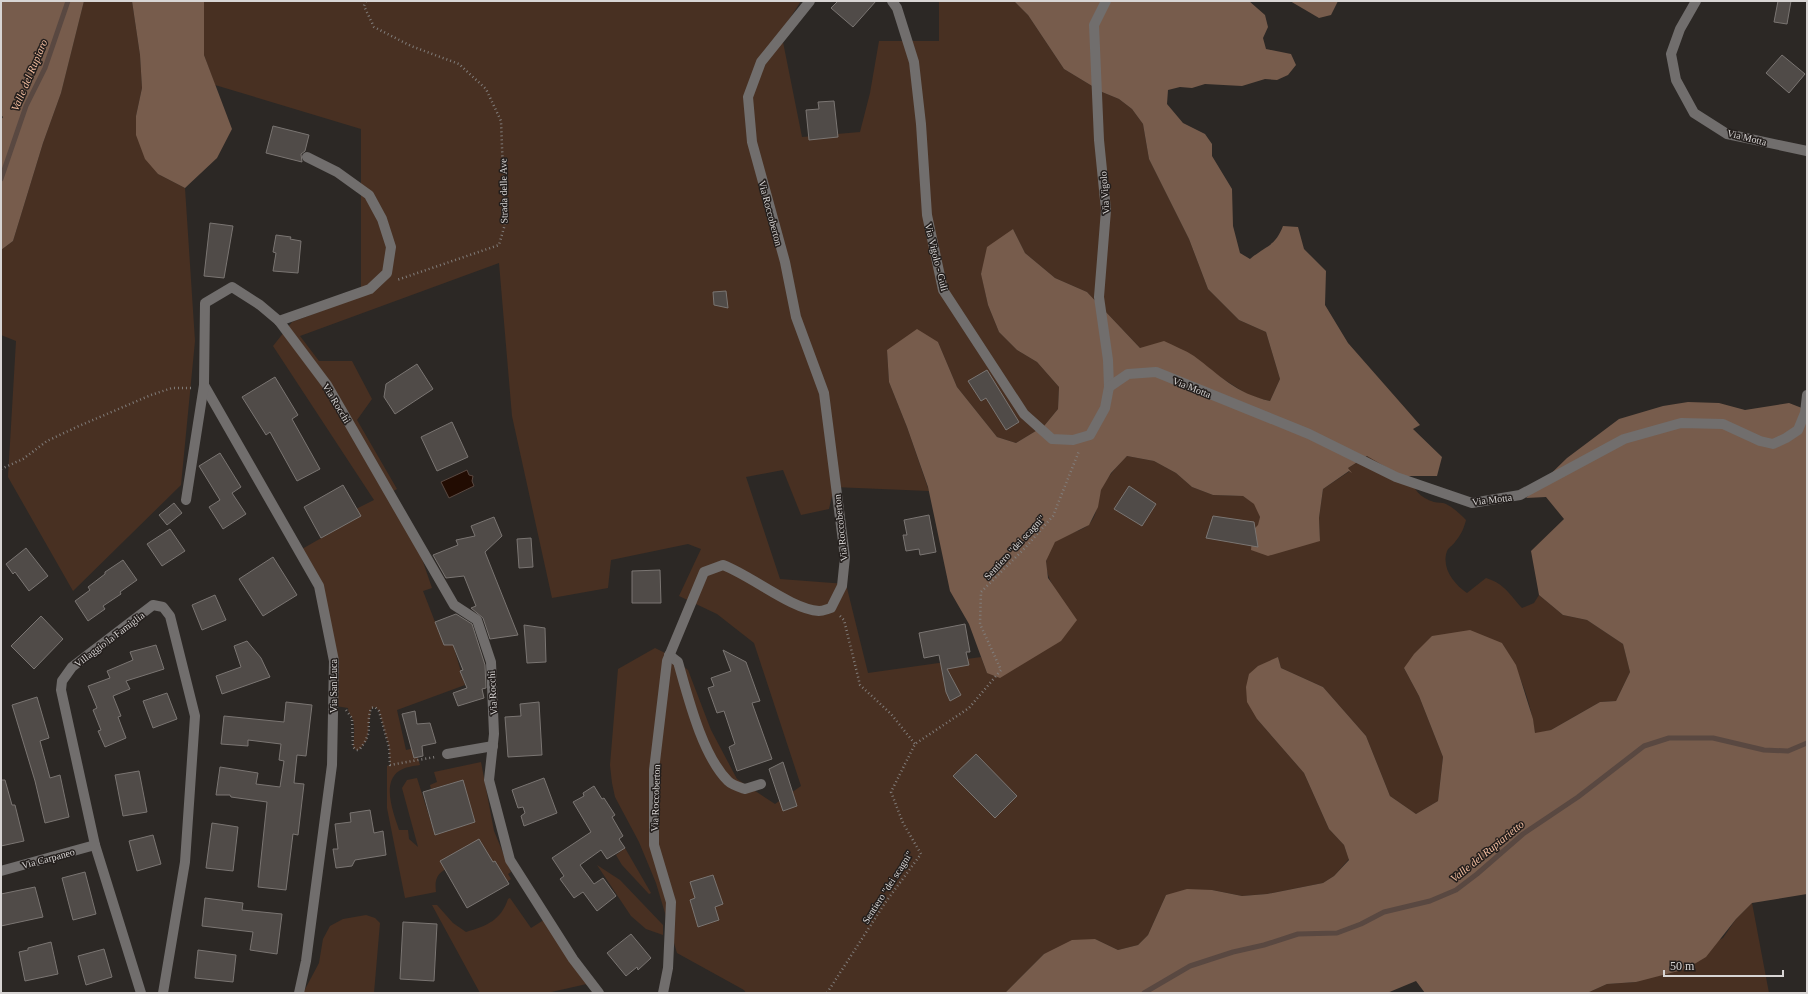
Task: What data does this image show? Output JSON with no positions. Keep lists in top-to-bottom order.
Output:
{
  "streets": {
    "street": [
      "Via Motta",
      "Via Vigolo",
      "Via Roccoberton",
      "Via Vigolo - Guli",
      "Via Rocchi",
      "Villaggio la Famiglia",
      "Via San Luca",
      "Via Carpaneo"
    ],
    "path": ["Strada delle Ave", "Sentiero \"dei scagni\""]
  },
  "crossings": [
    ["Via Motta", "Via Vigolo"],
    ["Via Vigolo - Guli", "Sentiero \"dei scagni\""],
    ["Via Rocchi", "Via San Luca"],
    ["Villaggio la Famiglia", "Via Carpaneo"]
  ],
  "water": ["Valle del Rupiaro", "Valle del Rupiarietto"],
  "scale_bar": "50 m"
}
